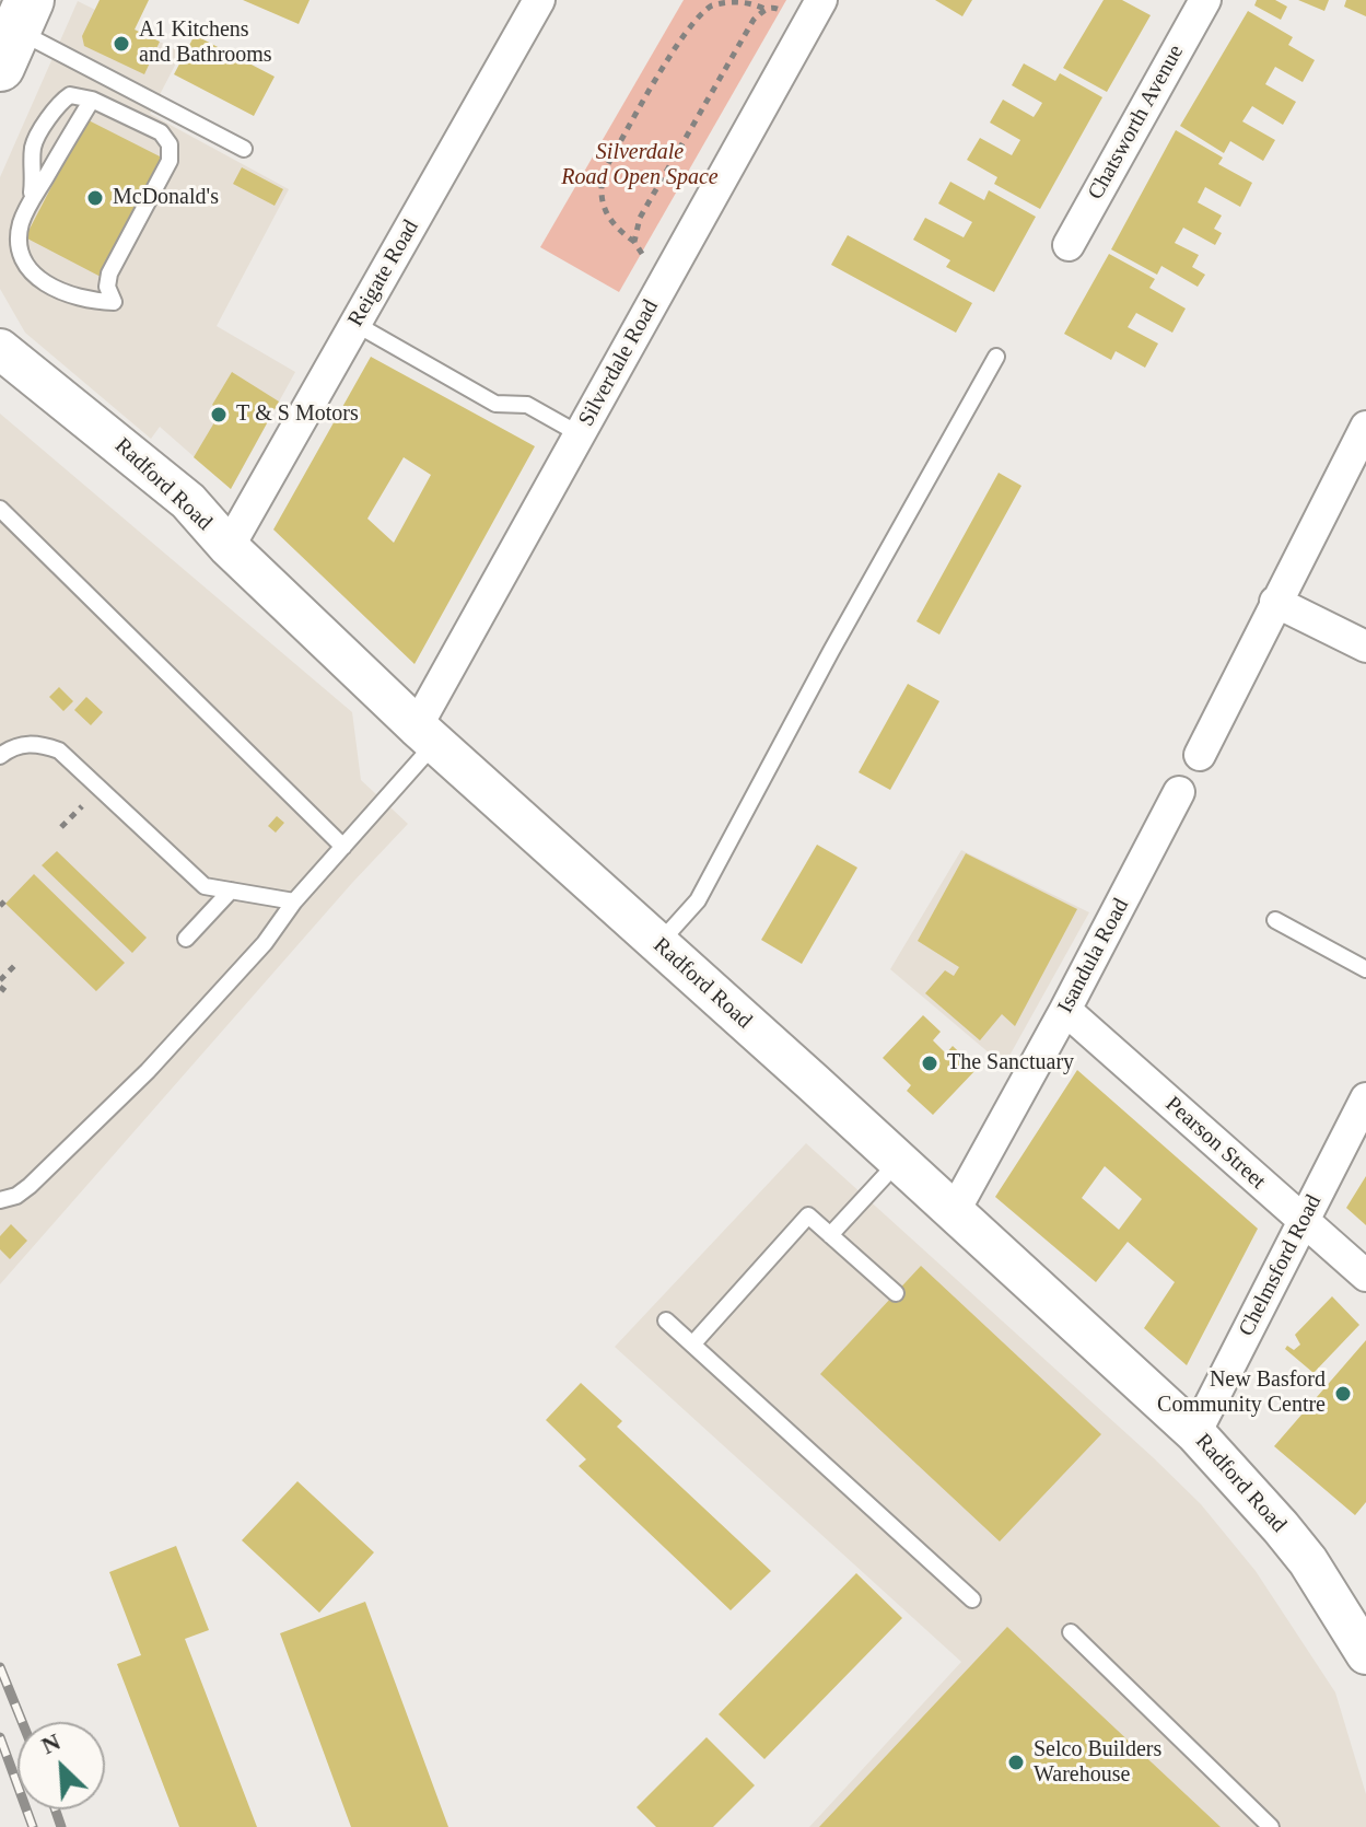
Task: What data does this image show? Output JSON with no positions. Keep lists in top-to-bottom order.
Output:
{
  "streets": {
    "street": [
      "Chatsworth Avenue",
      "Reigate Road",
      "Silverdale Road",
      "Radford Road",
      "Isandula Road",
      "Pearson Street",
      "Chelmsford Road"
    ]
  },
  "crossings": [
    ["Reigate Road", "Radford Road"],
    ["Silverdale Road", "Radford Road"],
    ["Radford Road", "Isandula Road"],
    ["Radford Road", "Chelmsford Road"],
    ["Isandula Road", "Pearson Street"],
    ["Pearson Street", "Chelmsford Road"]
  ],
  "parks": ["Silverdale Road Open Space"],
  "places": [
    "A1 Kitchens and Bathrooms",
    "McDonald's",
    "T & S Motors",
    "The Sanctuary",
    "New Basford Community Centre",
    "Selco Builders Warehouse"
  ],
  "north": "top left"
}
